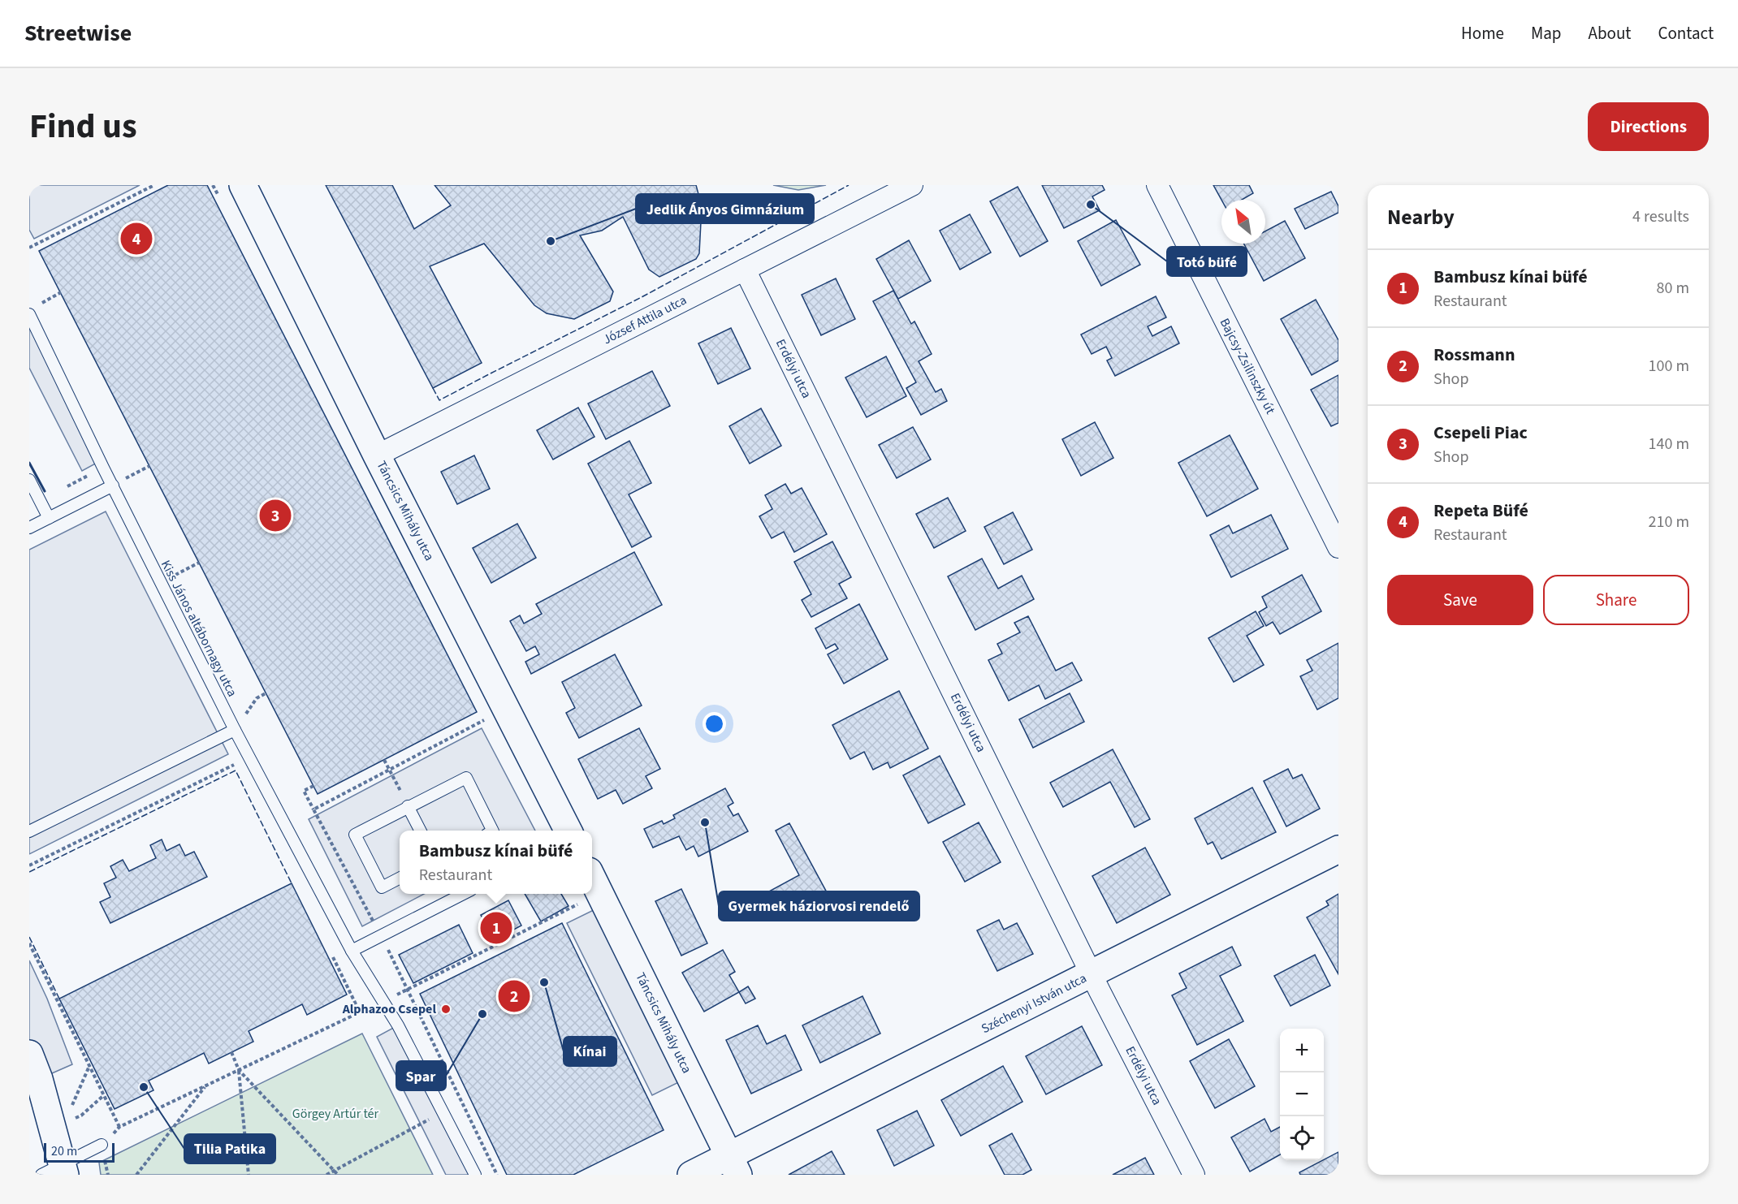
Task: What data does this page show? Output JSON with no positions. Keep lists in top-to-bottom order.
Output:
{
  "streets": {
    "street": [
      "József Attila utca",
      "Bajcsy-Zsilinszky út",
      "Erdélyi utca",
      "Táncsics Mihály utca",
      "Széchenyi István utca"
    ],
    "lane": ["Kiss János altábornagy utca"]
  },
  "crossings": [
    ["József Attila utca", "Erdélyi utca"],
    ["József Attila utca", "Táncsics Mihály utca"],
    ["Erdélyi utca", "Széchenyi István utca"],
    ["Táncsics Mihály utca", "Széchenyi István utca"]
  ],
  "parks": ["Görgey Artúr tér"],
  "places": [
    "Totó büfé",
    "Jedlik Ányos Gimnázium",
    "Gyermek háziorvosi rendelő",
    "Kínai",
    "Alphazoo Csepel",
    "Spar",
    "Tilia Patika"
  ],
  "scale_bar": "20 m",
  "north": "top left",
  "page": {
    "header": "Streetwise",
    "nav": [
      "Home",
      "Map",
      "About",
      "Contact"
    ],
    "title": "Find us",
    "buttons": [
      "Directions",
      ["Save", "Share"]
    ],
    "heading": ["Nearby", "4 results"],
    "pins": [
      "4",
      "3",
      "1",
      "2"
    ],
    "list": [
      {
        "mark": "1",
        "name": "Bambusz kínai büfé",
        "note": "Restaurant",
        "value": "80 m"
      },
      {
        "mark": "2",
        "name": "Rossmann",
        "note": "Shop",
        "value": "100 m"
      },
      {
        "mark": "3",
        "name": "Csepeli Piac",
        "note": "Shop",
        "value": "140 m"
      },
      {
        "mark": "4",
        "name": "Repeta Büfé",
        "note": "Restaurant",
        "value": "210 m"
      }
    ],
    "popup": ["Bambusz kínai büfé", "Restaurant"],
    "map_buttons": ["+", "−"],
    "scale": "20 m"
  }
}
